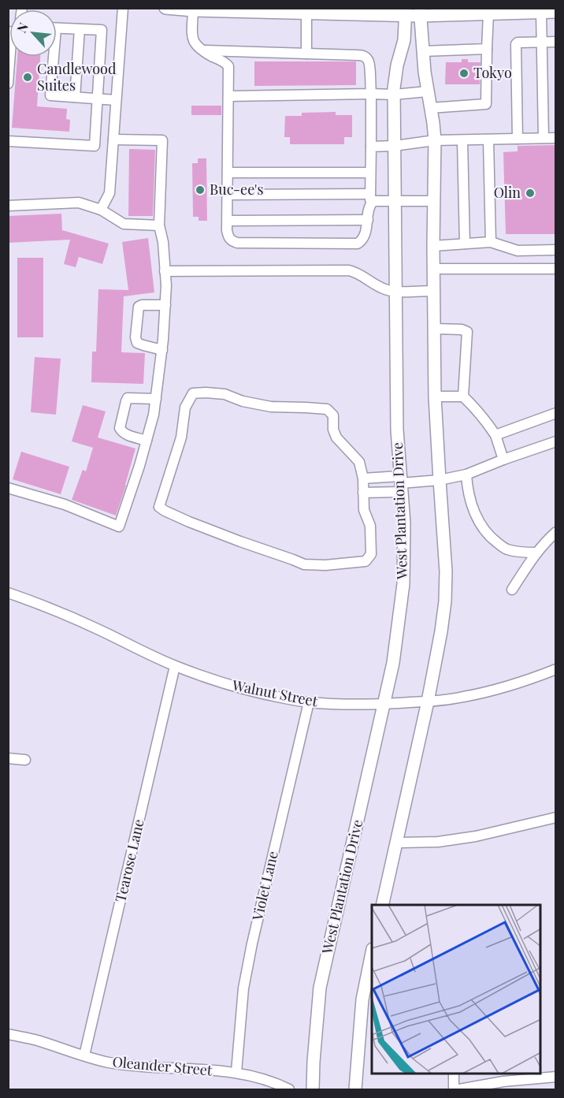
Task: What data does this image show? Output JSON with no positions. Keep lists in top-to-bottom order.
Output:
{
  "streets": {
    "main road": ["West Plantation Drive"],
    "street": [
      "Walnut Street",
      "Tearose Lane",
      "Violet Lane",
      "Oleander Street"
    ]
  },
  "crossings": [
    ["West Plantation Drive", "Walnut Street"],
    ["Walnut Street", "Tearose Lane"],
    ["Walnut Street", "Violet Lane"],
    ["Tearose Lane", "Oleander Street"],
    ["Violet Lane", "Oleander Street"]
  ],
  "places": [
    "Tokyo",
    "Candlewood Suites",
    "Buc-ee's",
    "Olin"
  ],
  "north": "top left"
}
